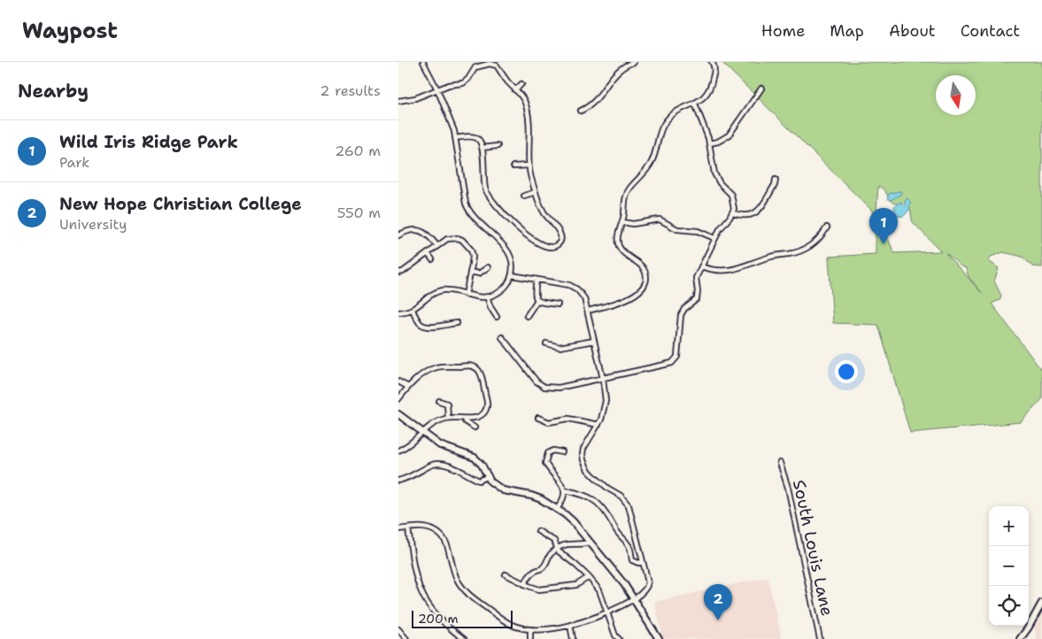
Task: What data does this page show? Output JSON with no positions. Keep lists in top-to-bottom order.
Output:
{
  "streets": {
    "street": ["South Louis Lane"]
  },
  "scale_bar": "200 m",
  "north": "bottom",
  "page": {
    "header": "Waypost",
    "nav": [
      "Home",
      "Map",
      "About",
      "Contact"
    ],
    "heading": ["Nearby", "2 results"],
    "list": [
      {
        "mark": "1",
        "name": "Wild Iris Ridge Park",
        "note": "Park",
        "value": "260 m"
      },
      {
        "mark": "2",
        "name": "New Hope Christian College",
        "note": "University",
        "value": "550 m"
      }
    ],
    "pins": ["1", "2"],
    "map_buttons": ["+", "−"],
    "scale": "200 m"
  }
}
